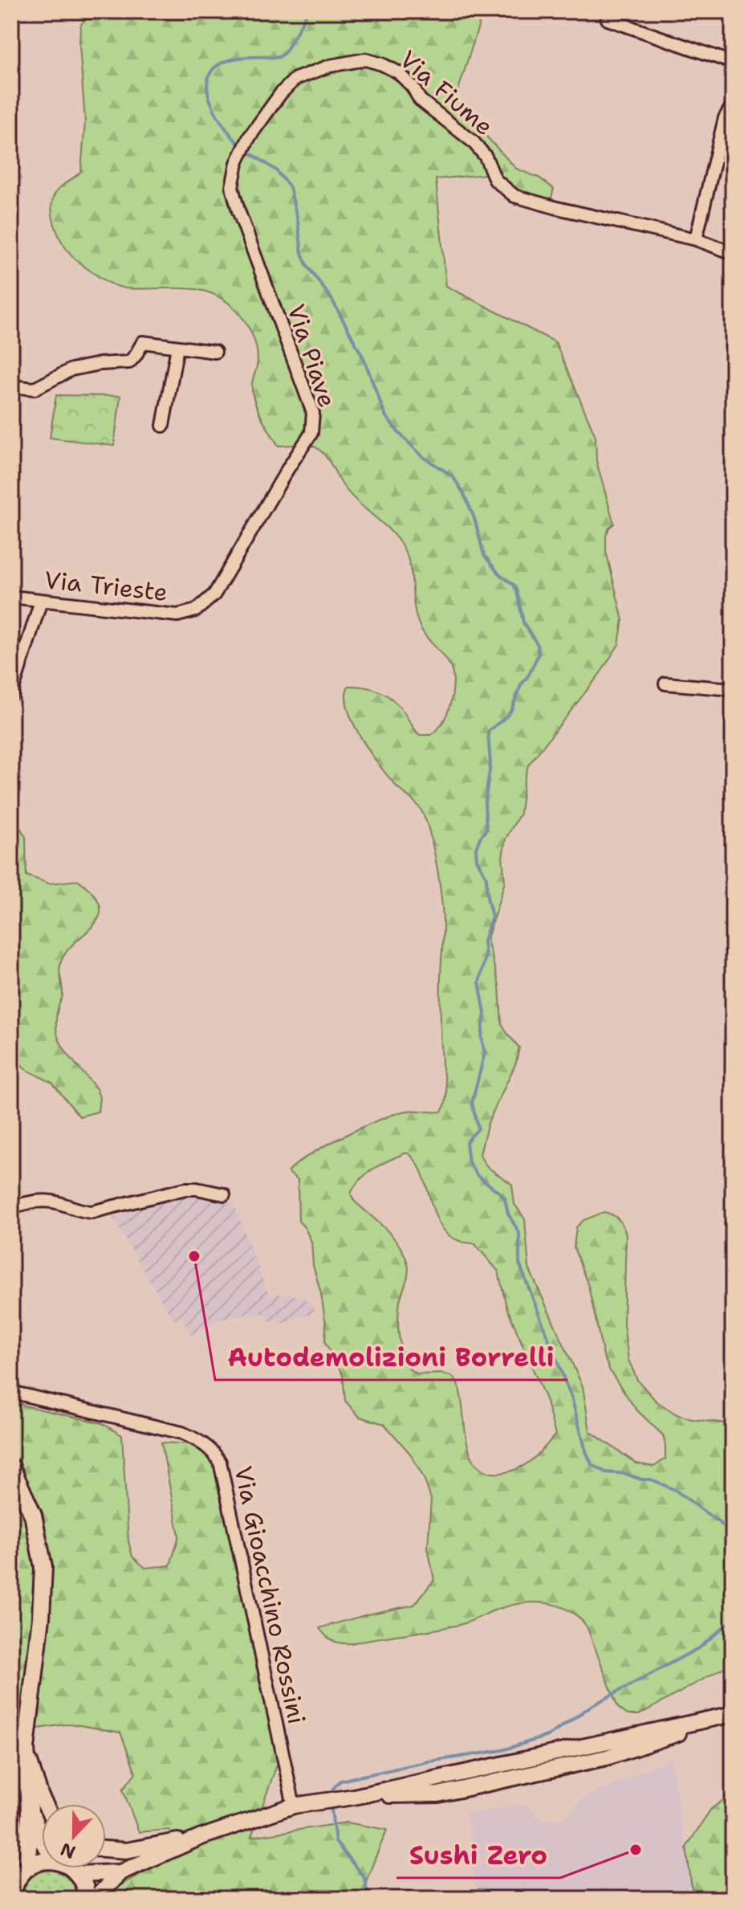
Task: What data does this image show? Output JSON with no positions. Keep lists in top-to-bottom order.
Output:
{
  "streets": {
    "street": [
      "Via Fiume",
      "Via Piave",
      "Via Trieste",
      "Via Gioacchino Rossini"
    ]
  },
  "crossings": [
    ["Via Fiume", "Via Piave"],
    ["Via Piave", "Via Trieste"]
  ],
  "places": ["Autodemolizioni Borrelli", "Sushi Zero"],
  "north": "bottom"
}
